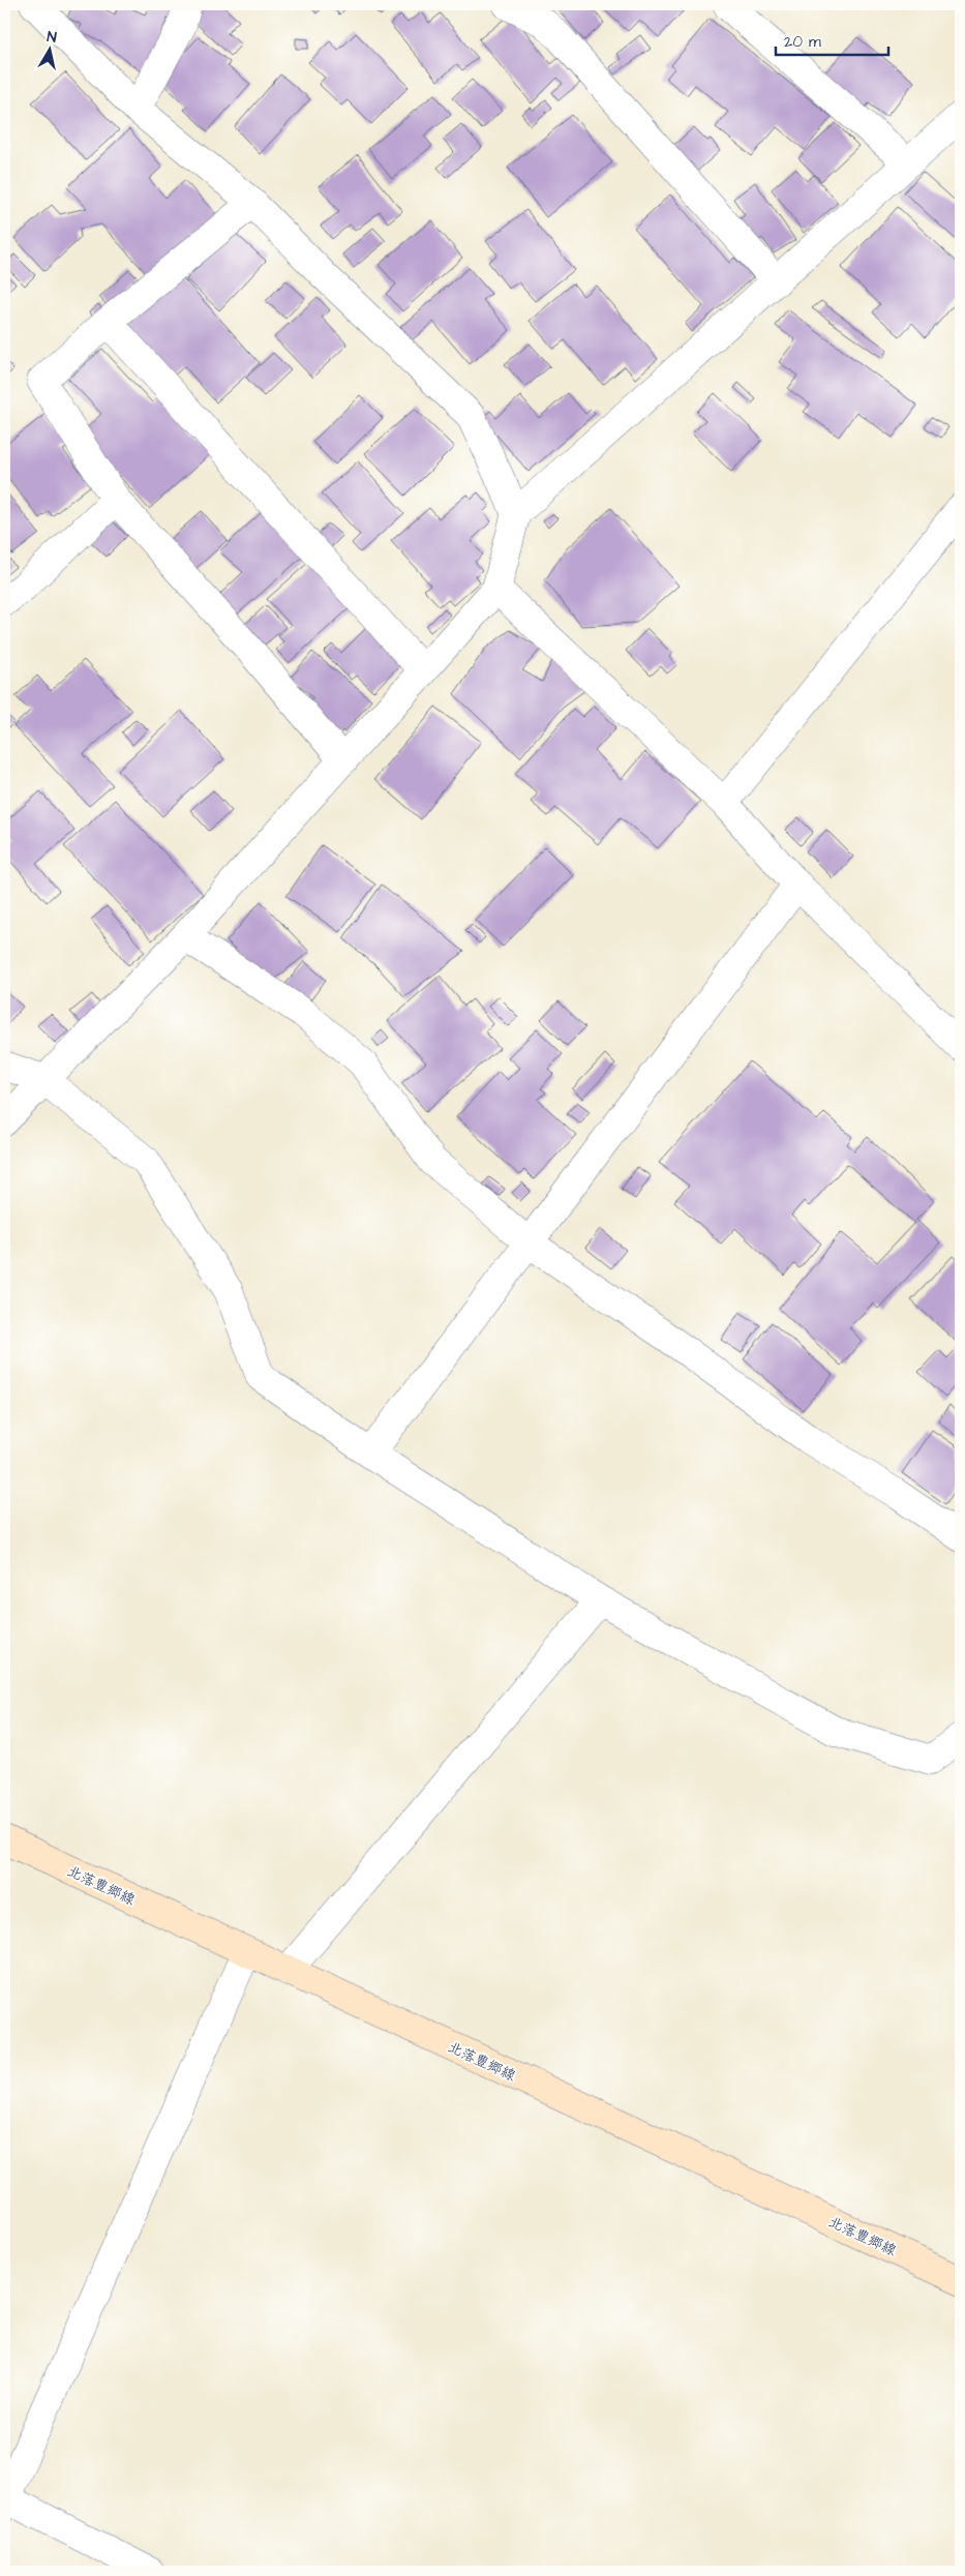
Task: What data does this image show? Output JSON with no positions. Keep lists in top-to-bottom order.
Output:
{
  "streets": {
    "main road": ["北落豊郷線"]
  },
  "scale_bar": "20 m",
  "north": "top"
}
